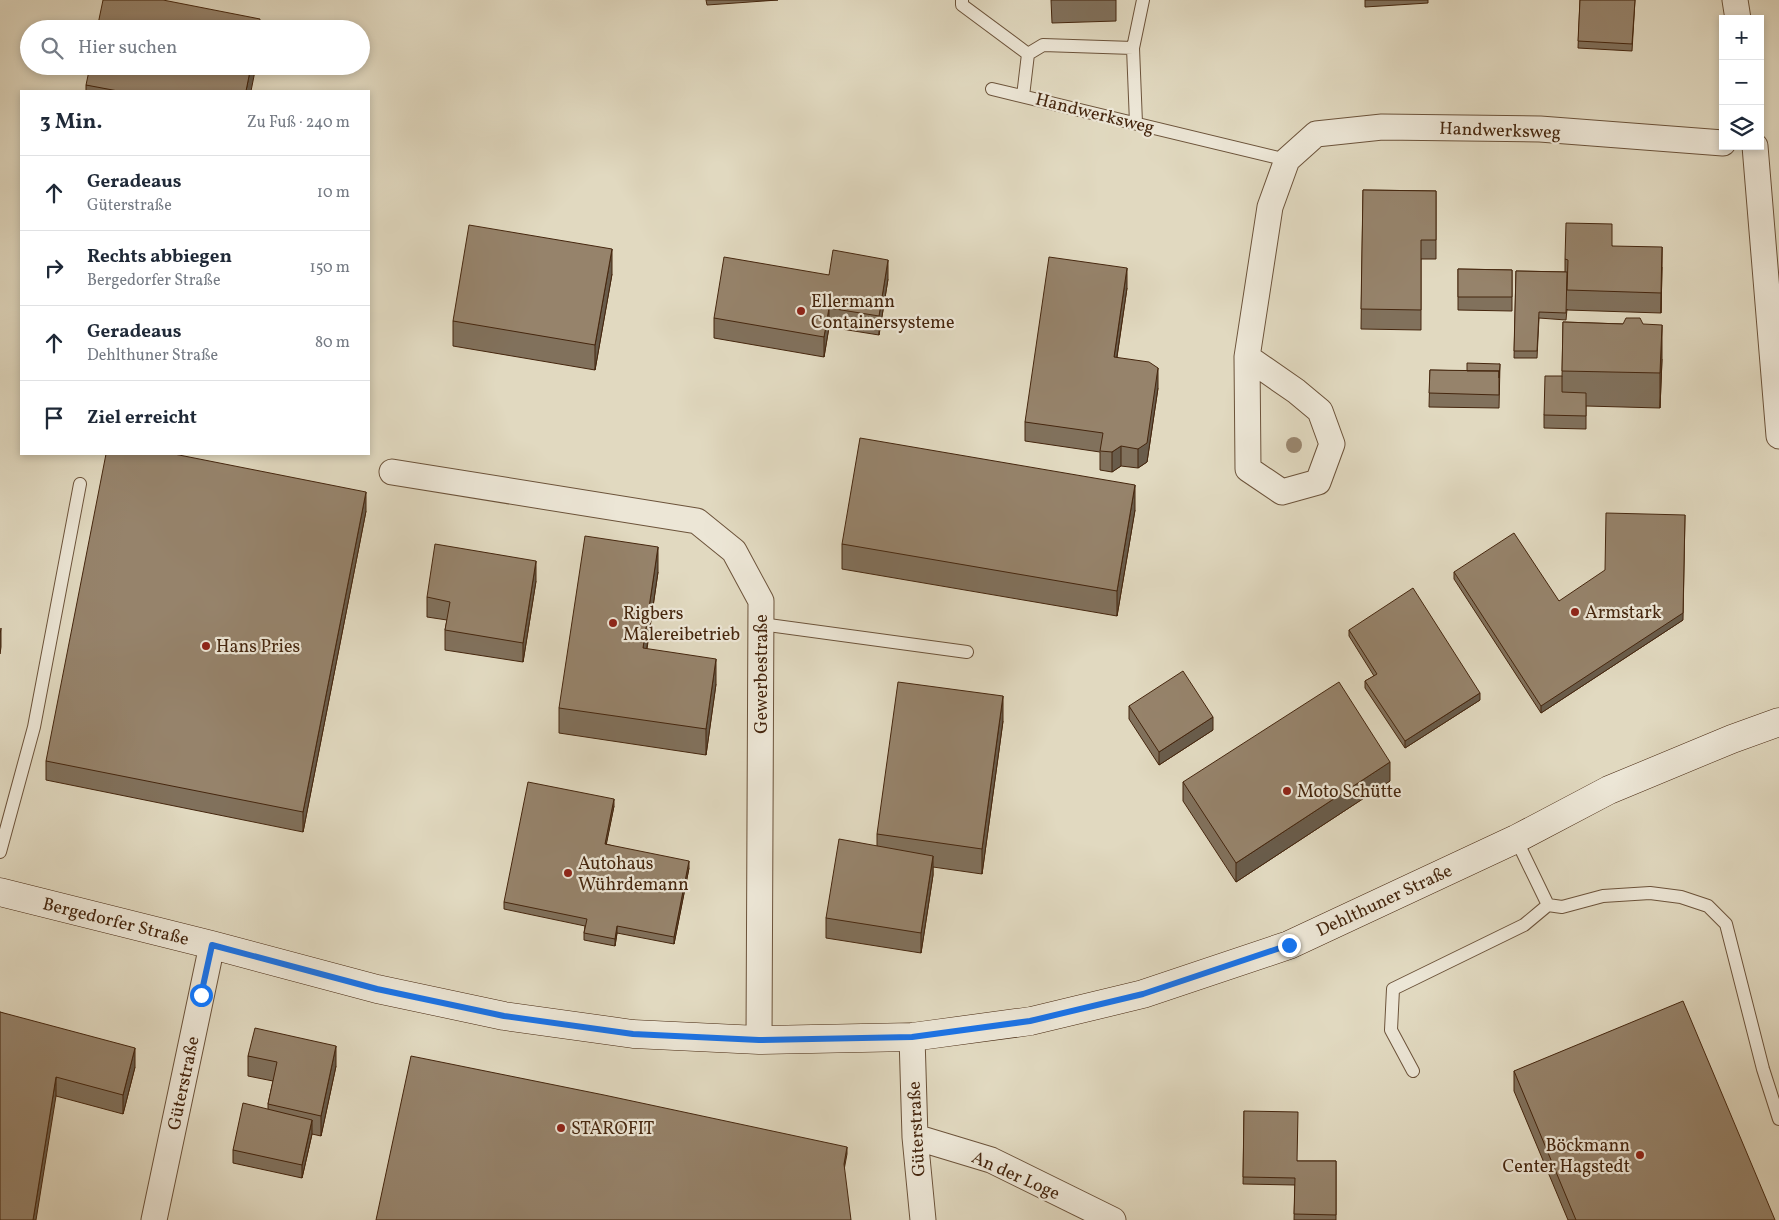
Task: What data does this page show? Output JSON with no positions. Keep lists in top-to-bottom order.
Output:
{
  "streets": {
    "street": [
      "Handwerksweg",
      "Gewerbestraße",
      "Dehlthuner Straße",
      "Bergedorfer Straße",
      "Güterstraße",
      "An der Loge"
    ]
  },
  "crossings": [
    ["Gewerbestraße", "Bergedorfer Straße"],
    ["Dehlthuner Straße", "Bergedorfer Straße"],
    ["Dehlthuner Straße", "Güterstraße"],
    ["Bergedorfer Straße", "Güterstraße"],
    ["Güterstraße", "An der Loge"]
  ],
  "places": [
    "Ellermann Containersysteme",
    "Armstark",
    "Rigbers Malereibetrieb",
    "Hans Pries",
    "Moto Schütte",
    "Autohaus Wührdemann",
    "STAROFIT",
    "Böckmann Center Hagstedt"
  ],
  "page": {
    "map_buttons": ["+", "−"],
    "search": "Hier suchen",
    "heading": ["3 Min.", "Zu Fuß · 240 m"],
    "list": [
      ["Geradeaus", "Güterstraße", "10 m"],
      ["Rechts abbiegen", "Bergedorfer Straße", "150 m"],
      ["Geradeaus", "Dehlthuner Straße", "80 m"],
      "Ziel erreicht"
    ]
  }
}
